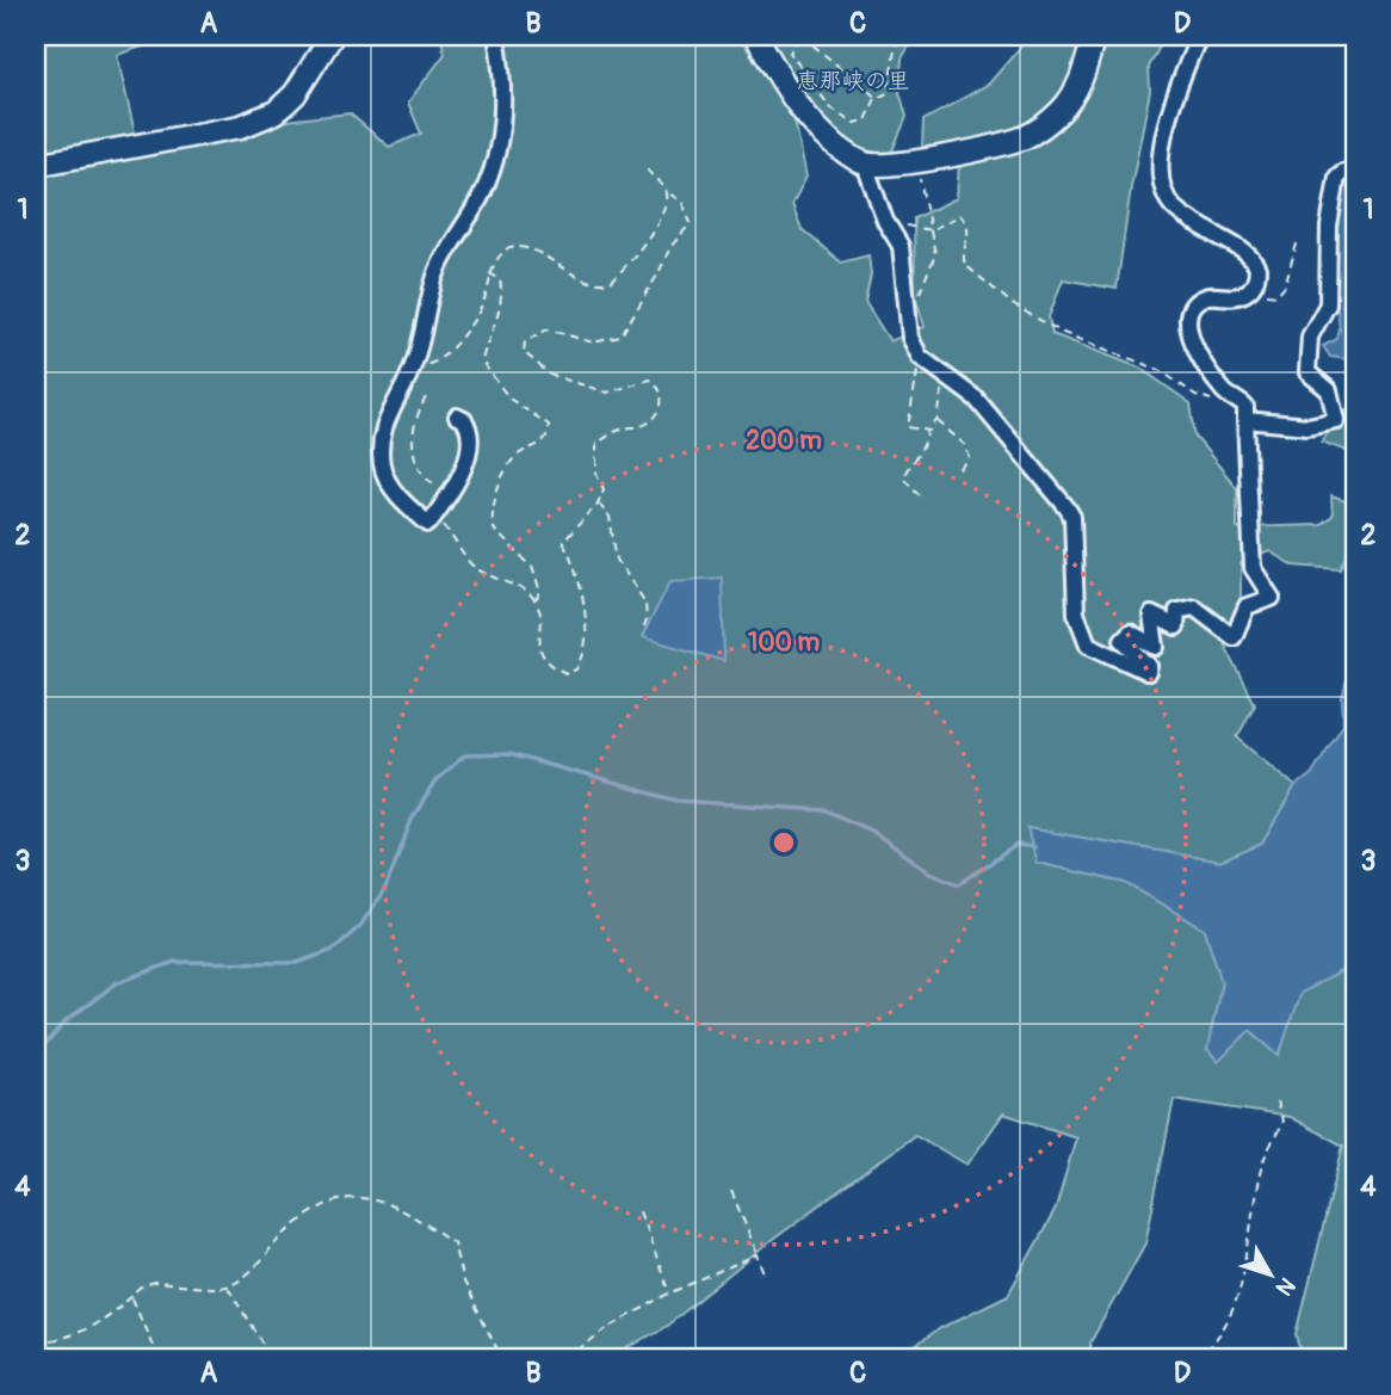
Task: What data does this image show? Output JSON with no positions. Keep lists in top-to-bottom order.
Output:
{
  "parks": ["恵那峡の里"],
  "north": "bottom right",
  "grid": {
    "columns": [
      "A",
      "B",
      "C",
      "D"
    ],
    "rows": [
      "1",
      "2",
      "3",
      "4"
    ]
  },
  "rings": ["200 m", "100 m"]
}
